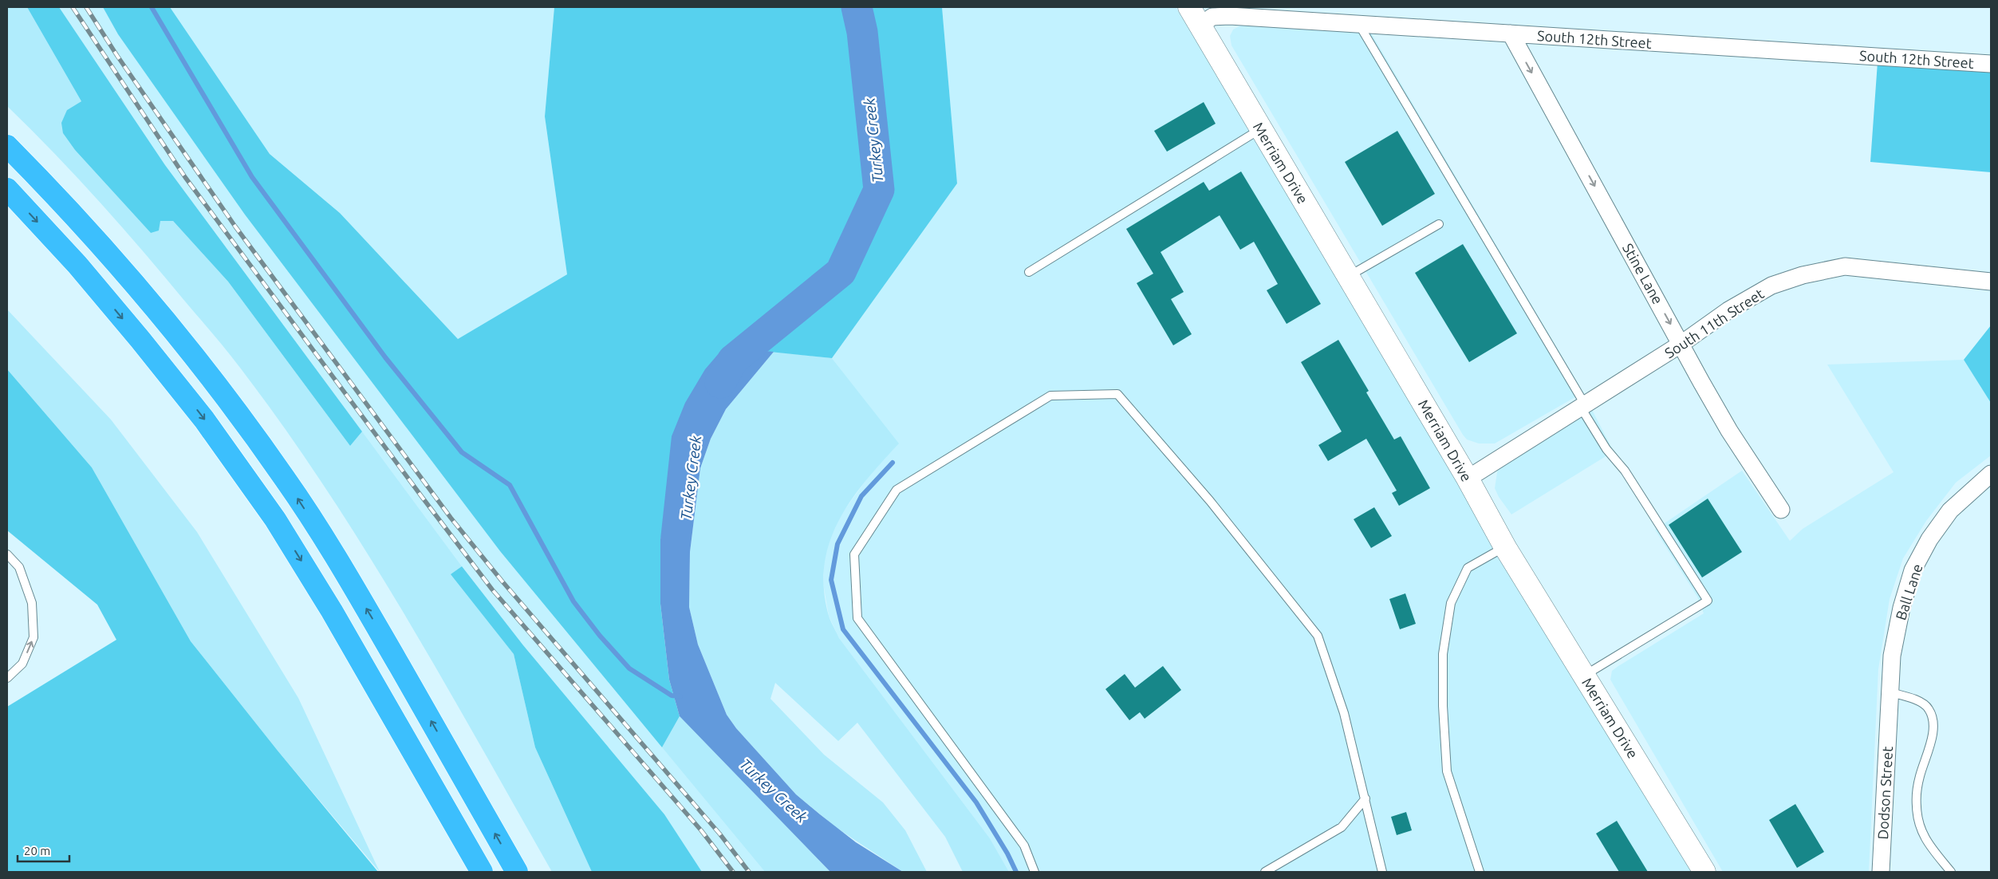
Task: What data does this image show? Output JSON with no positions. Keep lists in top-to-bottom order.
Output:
{
  "streets": {
    "main road": ["Merriam Drive"],
    "street": [
      "South 12th Street",
      "Stine Lane",
      "South 11th Street",
      "Ball Lane",
      "Dodson Street"
    ]
  },
  "crossings": [
    ["South 12th Street", "Merriam Drive"],
    ["South 12th Street", "Stine Lane"],
    ["Merriam Drive", "South 11th Street"],
    ["Stine Lane", "South 11th Street"],
    ["Ball Lane", "Dodson Street"]
  ],
  "one_way": ["Stine Lane"],
  "water": ["Turkey Creek"],
  "scale_bar": "20 m"
}
